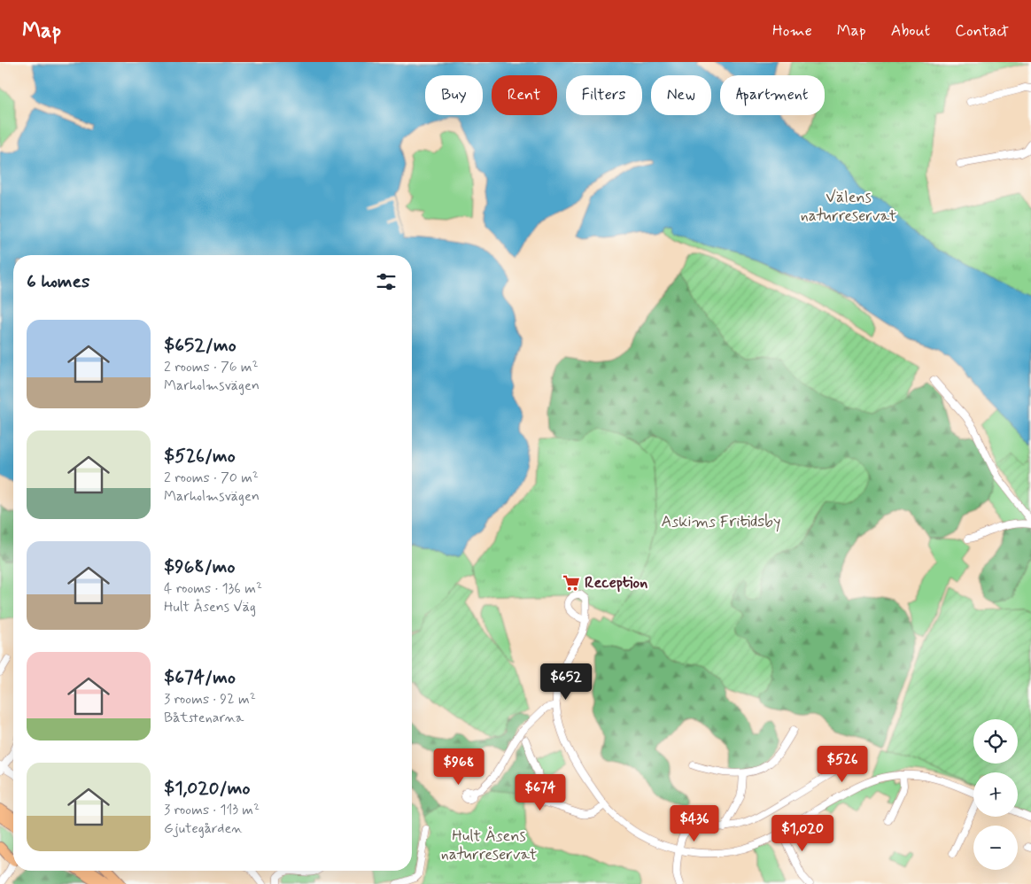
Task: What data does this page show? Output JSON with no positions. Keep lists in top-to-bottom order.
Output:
{
  "parks": ["Välens naturreservat", "Askims Fritidsby", "Hult Åsens naturreservat"],
  "places": {
    "supermarket": ["Reception"]
  },
  "page": {
    "header": "Map",
    "nav": [
      "Home",
      "Map",
      "About",
      "Contact"
    ],
    "chip": [
      "Buy",
      "Rent",
      "Filters",
      "New",
      "Apartment"
    ],
    "heading": "6 homes",
    "list": [
      {
        "name": "$652/mo",
        "note": "2 rooms · 76 m² · Marholmsvägen"
      },
      {
        "name": "$526/mo",
        "note": "2 rooms · 70 m² · Marholmsvägen"
      },
      {
        "name": "$968/mo",
        "note": "4 rooms · 136 m² · Hult Åsens Väg"
      },
      {
        "name": "$674/mo",
        "note": "3 rooms · 92 m² · Båtstenarna"
      },
      {
        "name": "$1,020/mo",
        "note": "3 rooms · 113 m² · Gjutegården"
      }
    ],
    "price": [
      "$652",
      "$526",
      "$968",
      "$674",
      "$436",
      "$1,020"
    ],
    "map_buttons": ["+", "−"]
  }
}
